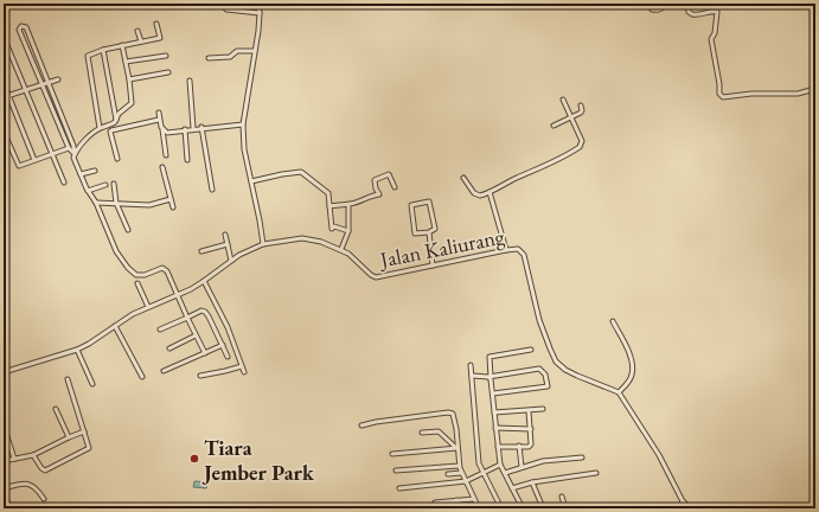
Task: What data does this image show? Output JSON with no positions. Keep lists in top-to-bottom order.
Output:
{
  "streets": {
    "street": ["Jalan Kaliurang"]
  },
  "places": ["Tiara Jember Park"]
}
